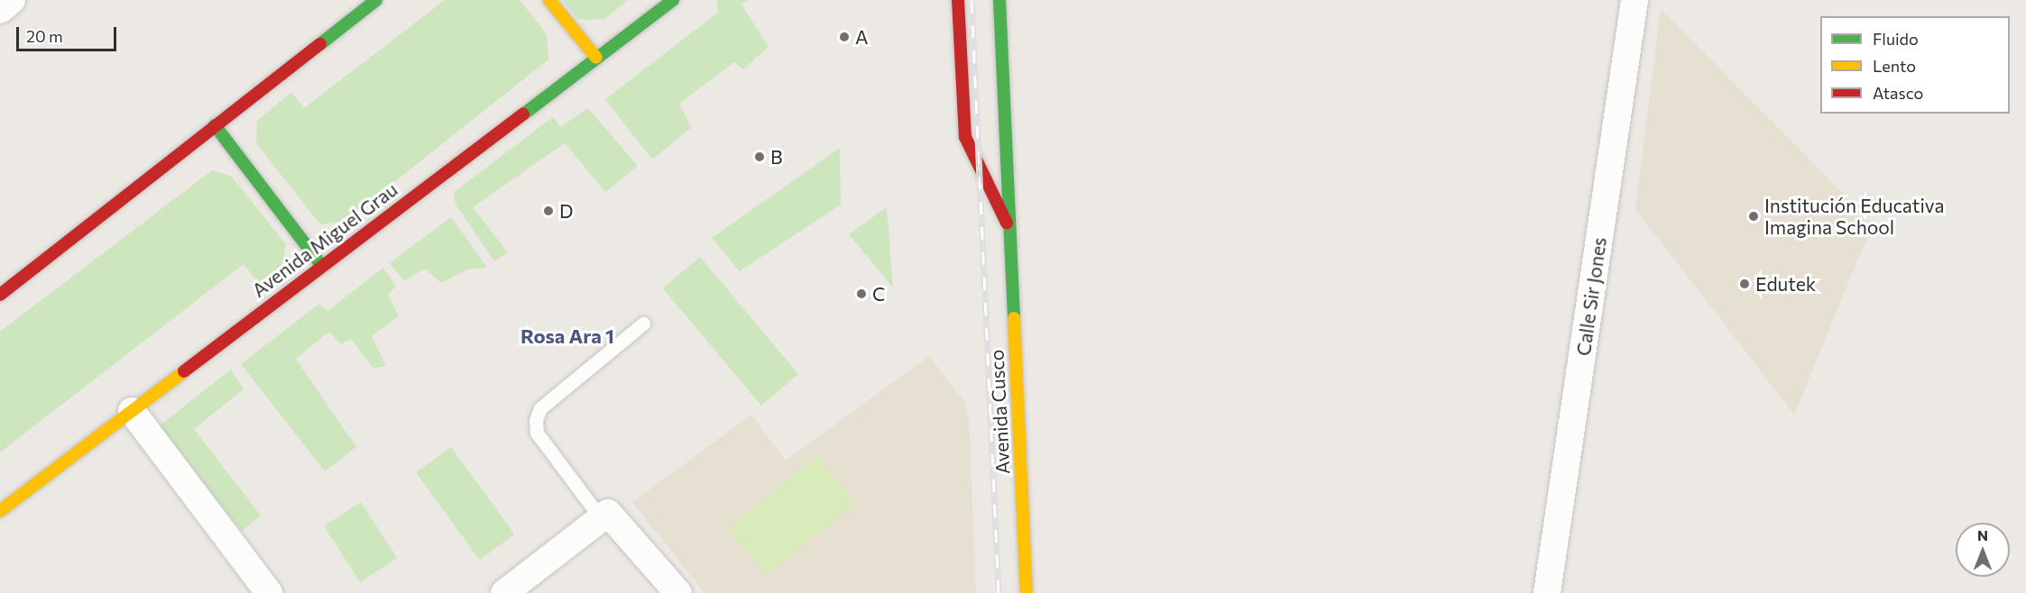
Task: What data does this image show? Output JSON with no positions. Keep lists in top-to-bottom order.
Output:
{
  "streets": {
    "main road": ["Avenida Miguel Grau", "Avenida Cusco"],
    "street": ["Calle Sir Jones"]
  },
  "districts": ["Rosa Ara 1"],
  "places": [
    "A",
    "B",
    "D",
    "Institución Educativa Imagina School",
    "Edutek",
    "C"
  ],
  "legend": ["Fluido", "Lento", "Atasco"],
  "scale_bar": "20 m",
  "north": "top"
}
